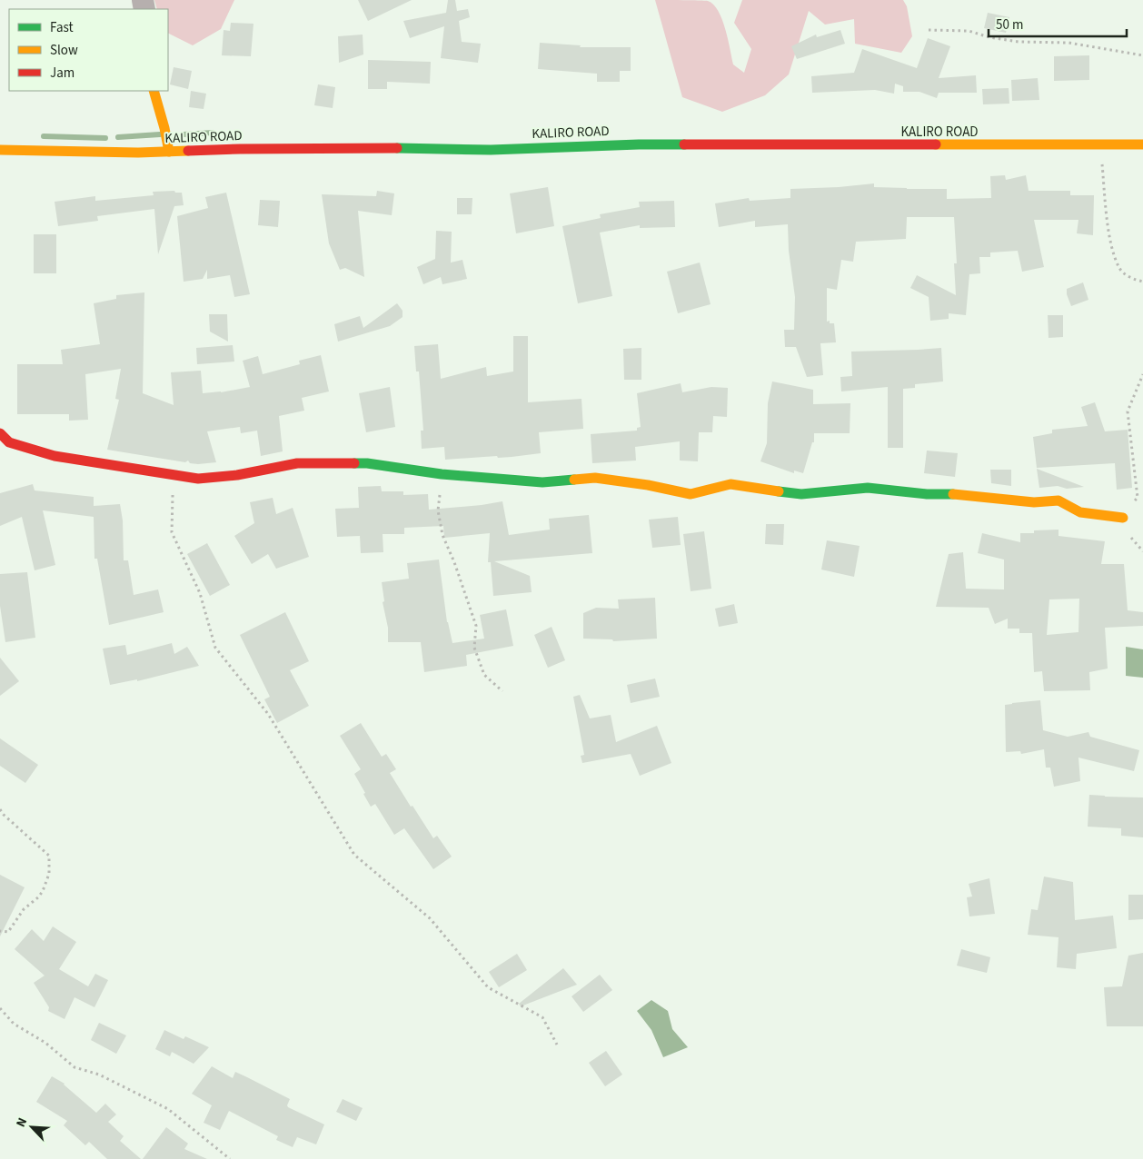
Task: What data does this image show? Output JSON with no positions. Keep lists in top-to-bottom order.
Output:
{
  "streets": {
    "street": ["KALIRO ROAD"]
  },
  "legend": ["Fast", "Slow", "Jam"],
  "scale_bar": "50 m",
  "north": "top left"
}
